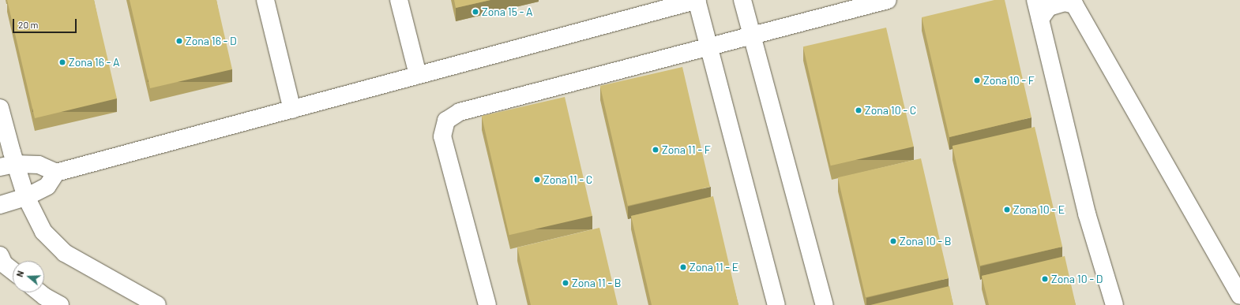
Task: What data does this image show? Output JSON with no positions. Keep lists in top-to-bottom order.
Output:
{
  "places": [
    "Zona 15 - A",
    "Zona 16 - D",
    "Zona 16 - A",
    "Zona 10 - F",
    "Zona 10 - C",
    "Zona 11 - F",
    "Zona 11 - C",
    "Zona 10 - E",
    "Zona 10 - B",
    "Zona 11 - E",
    "Zona 10 - D",
    "Zona 11 - B"
  ],
  "scale_bar": "20 m",
  "north": "left"
}
